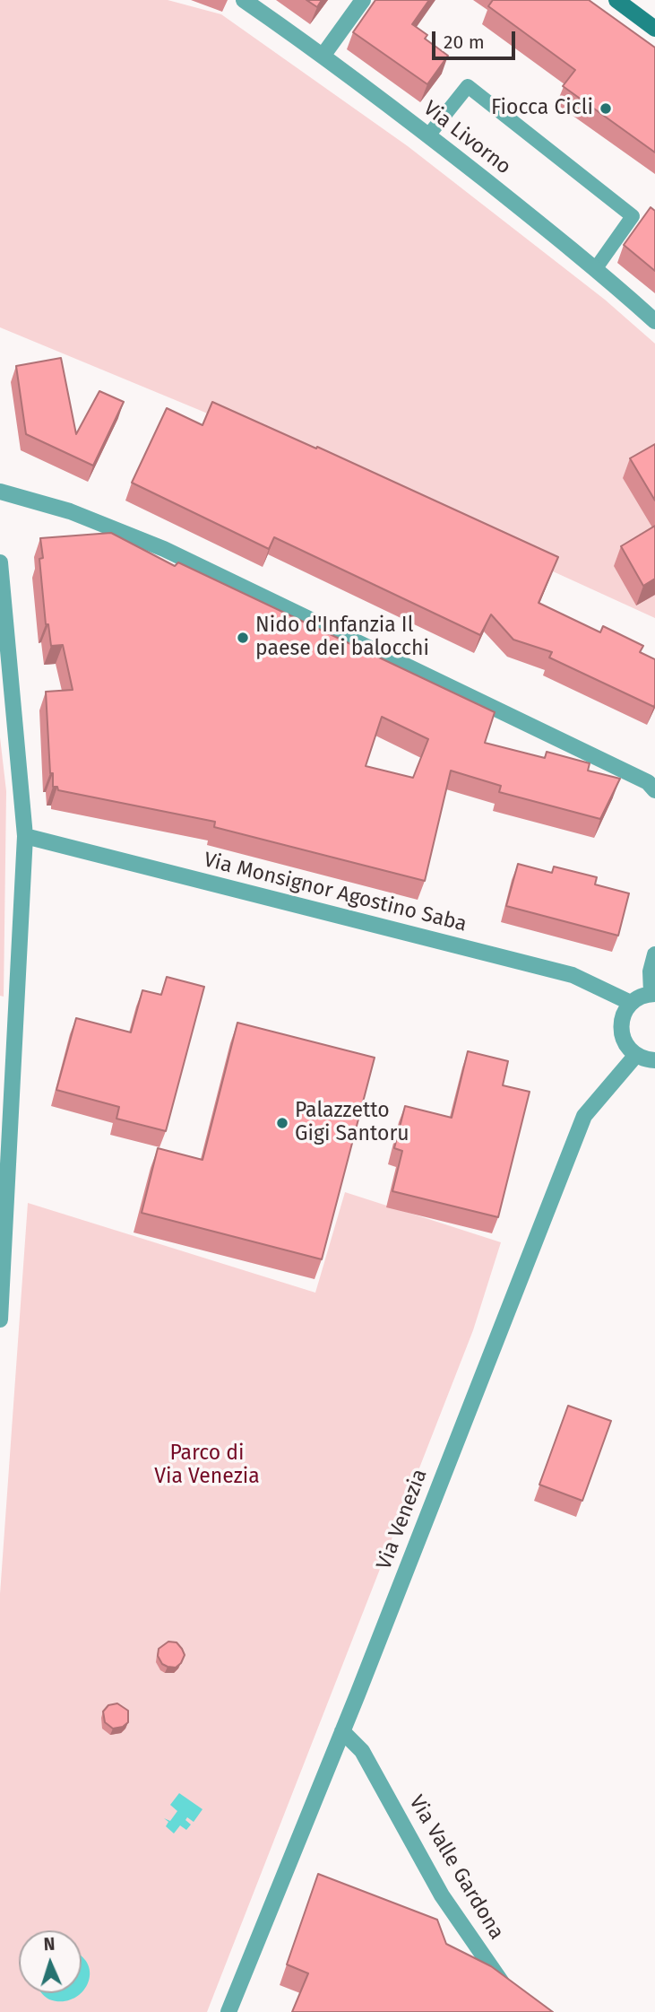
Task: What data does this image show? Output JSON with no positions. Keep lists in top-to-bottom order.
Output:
{
  "streets": {
    "street": [
      "Via Livorno",
      "Via Monsignor Agostino Saba",
      "Via Venezia",
      "Via Valle Gardona"
    ]
  },
  "crossings": [
    ["Via Venezia", "Via Valle Gardona"]
  ],
  "parks": ["Parco di Via Venezia"],
  "places": ["Fiocca Cicli", "Nido d'Infanzia Il paese dei balocchi", "Palazzetto Gigi Santoru"],
  "scale_bar": "20 m",
  "north": "top"
}
